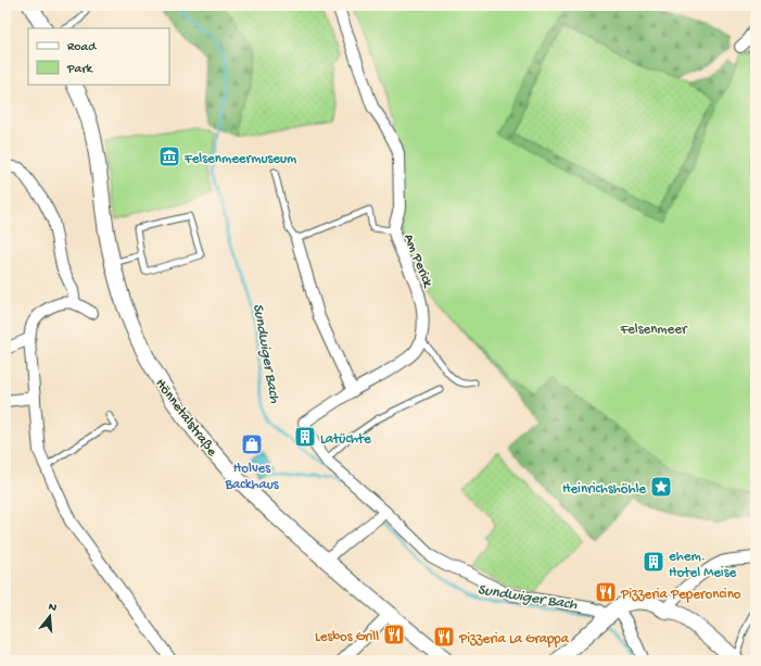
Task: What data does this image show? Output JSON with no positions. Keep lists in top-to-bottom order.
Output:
{
  "streets": {
    "main road": ["Hönnetalstraße"],
    "street": ["Am Perick"]
  },
  "water": ["Sundwiger Bach"],
  "parks": ["Felsenmeer"],
  "places": {
    "museum": ["Felsenmeermuseum"],
    "building": ["Latüchte", "ehem. Hotel Meise"],
    "shop": ["Holves Backhaus"],
    "place": ["Heinrichshöhle"],
    "restaurant": ["Pizzeria Peperoncino", "Lesbos Grill", "Pizzeria La Grappa"]
  },
  "legend": ["Road", "Park"],
  "north": "top"
}
